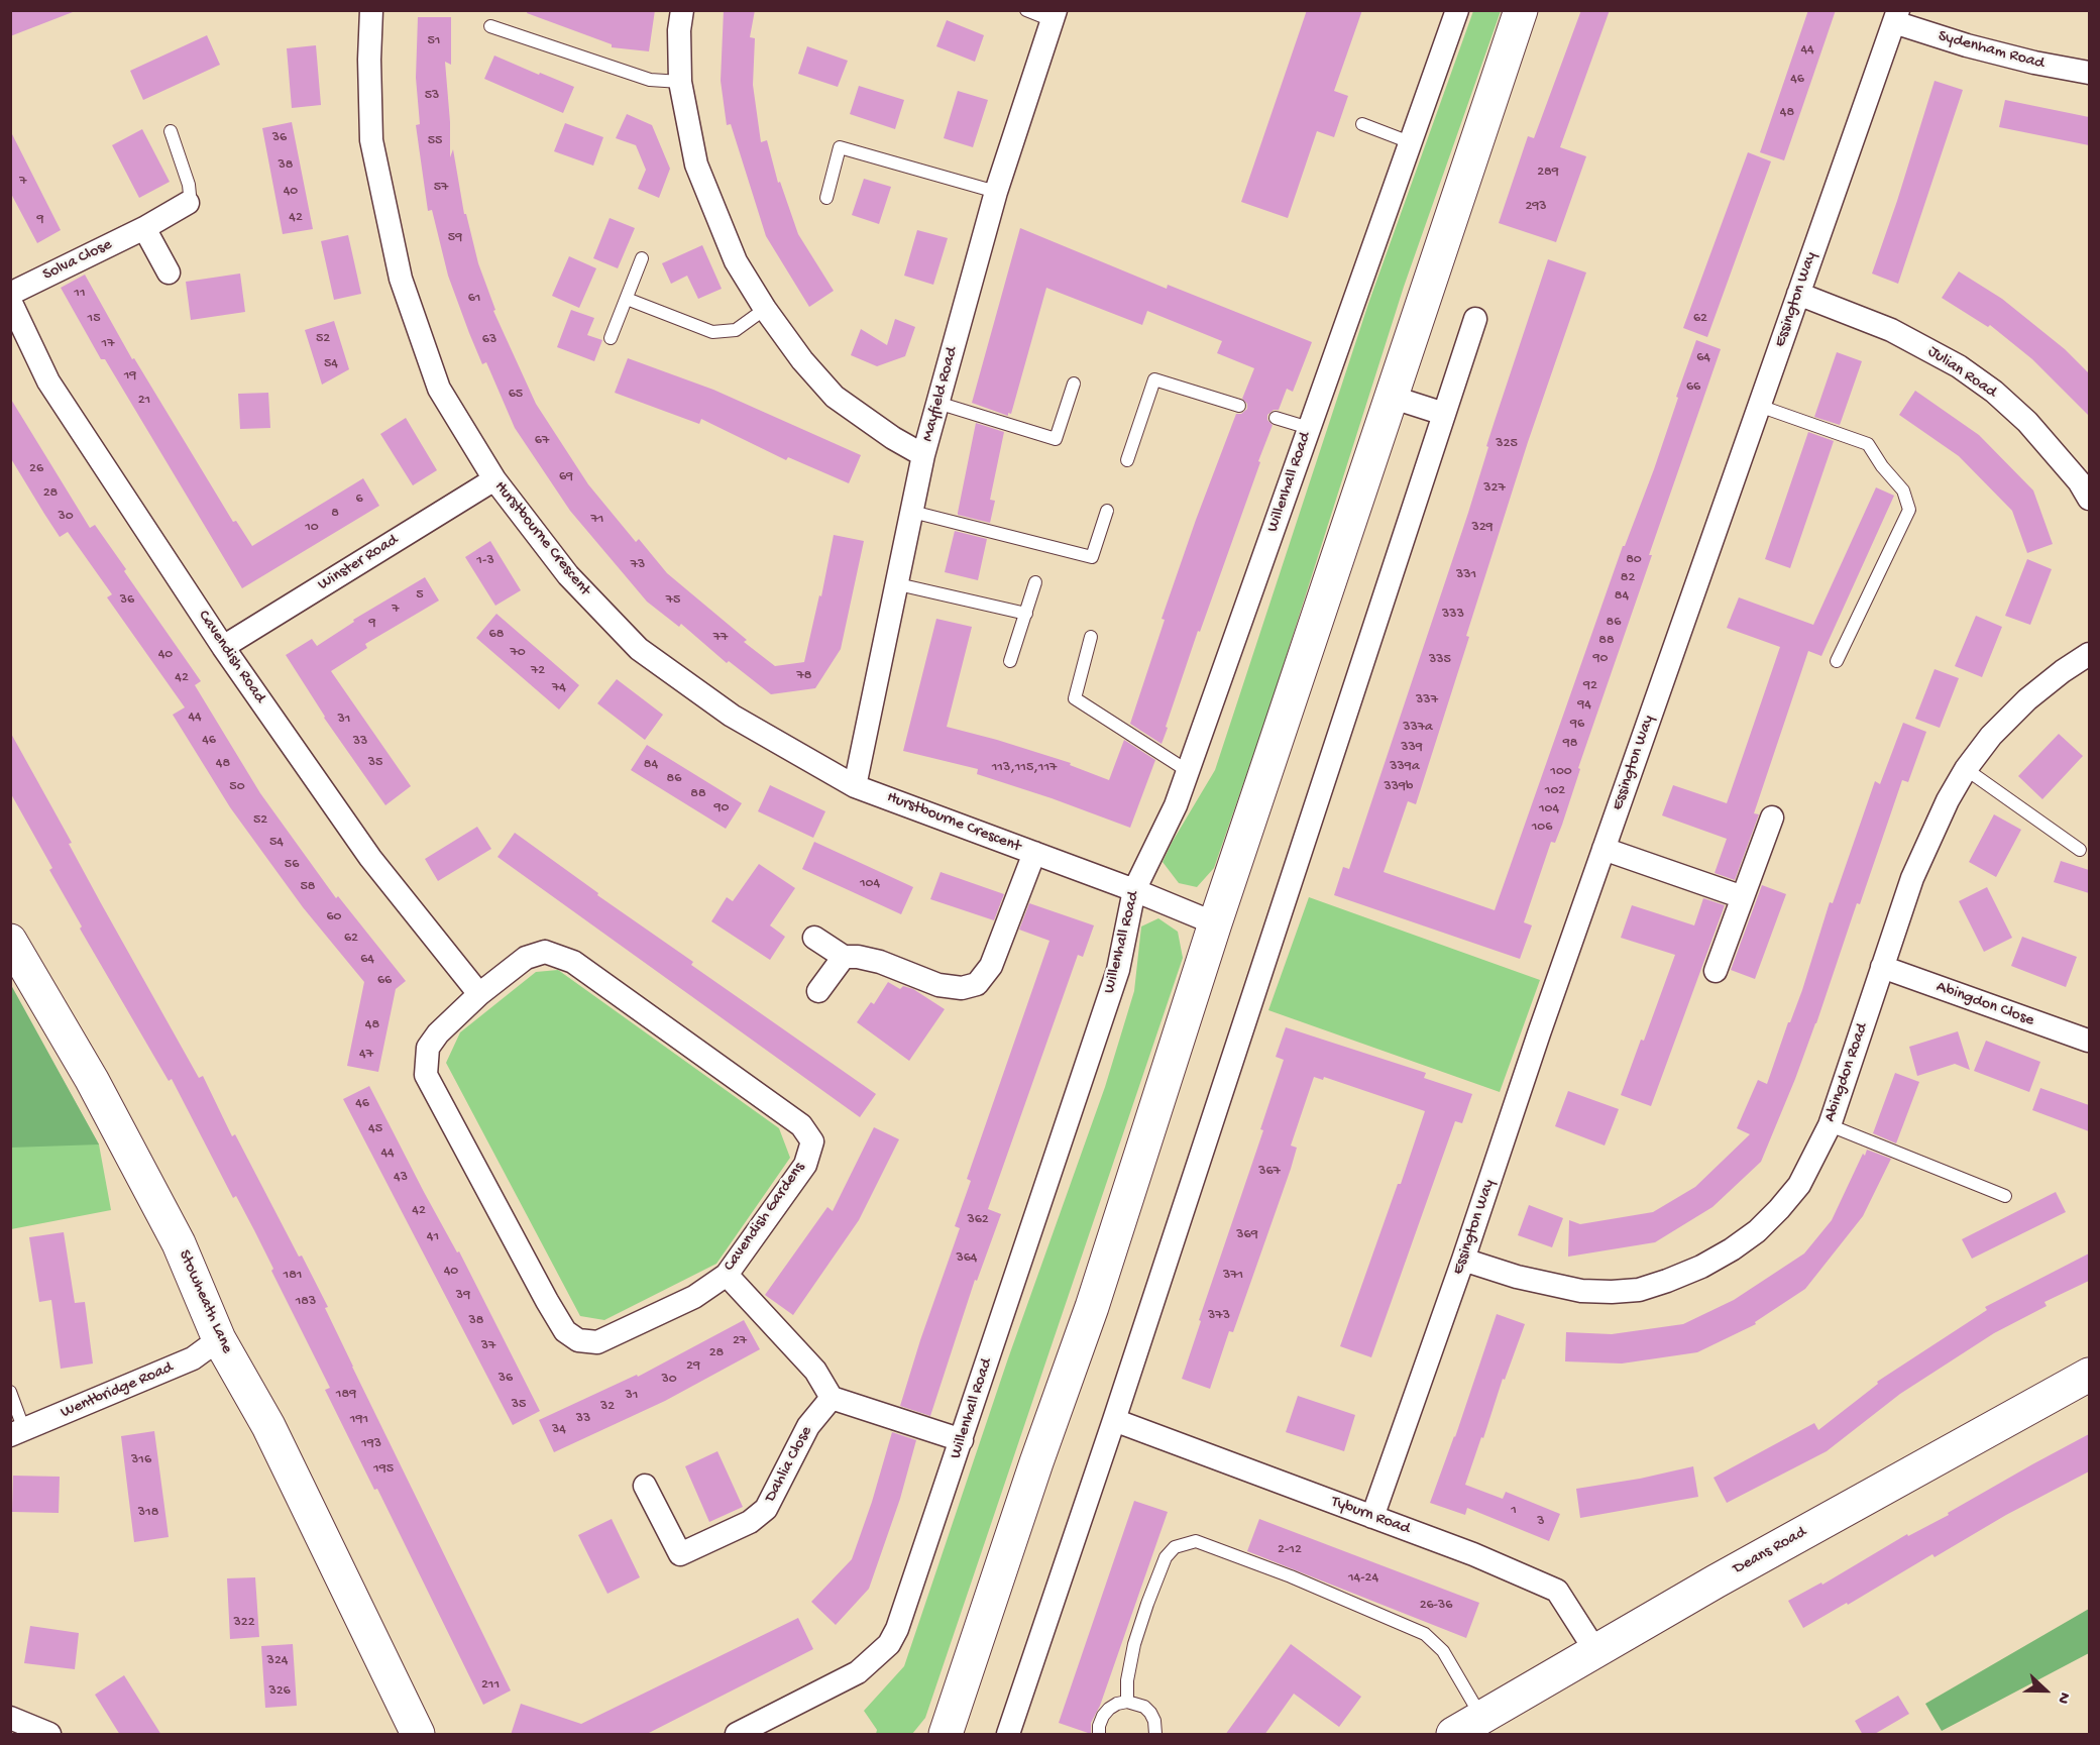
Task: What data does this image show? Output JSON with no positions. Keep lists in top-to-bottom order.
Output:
{
  "streets": {
    "main road": ["Stowheath Lane", "Deans Road"],
    "street": [
      "Sydenham Road",
      "Solva Close",
      "Essington Way",
      "Julian Road",
      "Mayfield Road",
      "Willenhall Road",
      "Hurstbourne Crescent",
      "Winster Road",
      "Cavendish Road",
      "Abingdon Close",
      "Abingdon Road",
      "Cavendish Gardens",
      "Wentbridge Road",
      "Dahlia Close",
      "Tyburn Road"
    ]
  },
  "crossings": [
    ["Sydenham Road", "Essington Way"],
    ["Essington Way", "Julian Road"],
    ["Essington Way", "Abingdon Road"],
    ["Essington Way", "Tyburn Road"],
    ["Mayfield Road", "Hurstbourne Crescent"],
    ["Willenhall Road", "Hurstbourne Crescent"],
    ["Hurstbourne Crescent", "Winster Road"],
    ["Winster Road", "Cavendish Road"],
    ["Cavendish Road", "Cavendish Gardens"],
    ["Abingdon Close", "Abingdon Road"],
    ["Stowheath Lane", "Wentbridge Road"],
    ["Tyburn Road", "Deans Road"]
  ],
  "house_numbers": [
    "51",
    "44",
    "46",
    "53",
    "48",
    "36",
    "55",
    "38",
    "289",
    "7",
    "57",
    "40",
    "293",
    "42",
    "9",
    "59",
    "11",
    "61",
    "15",
    "62",
    "52",
    "63",
    "17",
    "64",
    "54",
    "19",
    "66",
    "65",
    "21",
    "67",
    "325",
    "26",
    "69",
    "327",
    "28",
    "6",
    "8",
    "30",
    "71",
    "10",
    "329",
    "80",
    "1-3",
    "73",
    "331",
    "82",
    "5",
    "84",
    "36",
    "75",
    "7",
    "333",
    "86",
    "9",
    "68",
    "77",
    "88",
    "70",
    "40",
    "90",
    "335",
    "72",
    "78",
    "42",
    "92",
    "74",
    "337",
    "94",
    "44",
    "31",
    "96",
    "337a",
    "46",
    "33",
    "98",
    "339",
    "35",
    "48",
    "84",
    "339a",
    "113,115,117",
    "100",
    "86",
    "50",
    "339b",
    "102",
    "88",
    "90",
    "104",
    "52",
    "106",
    "54",
    "56",
    "104",
    "58",
    "60",
    "62",
    "64",
    "66",
    "48",
    "47",
    "46",
    "45",
    "44",
    "367",
    "43",
    "42",
    "362",
    "369",
    "41",
    "364",
    "40",
    "181",
    "371",
    "39",
    "183",
    "373",
    "38",
    "27",
    "37",
    "28",
    "29",
    "36",
    "30",
    "189",
    "31",
    "35",
    "32",
    "33",
    "191",
    "34",
    "193",
    "316",
    "195",
    "1",
    "318",
    "3",
    "2-12",
    "14-24",
    "26-36",
    "322",
    "324",
    "211",
    "326"
  ],
  "north": "right"
}
